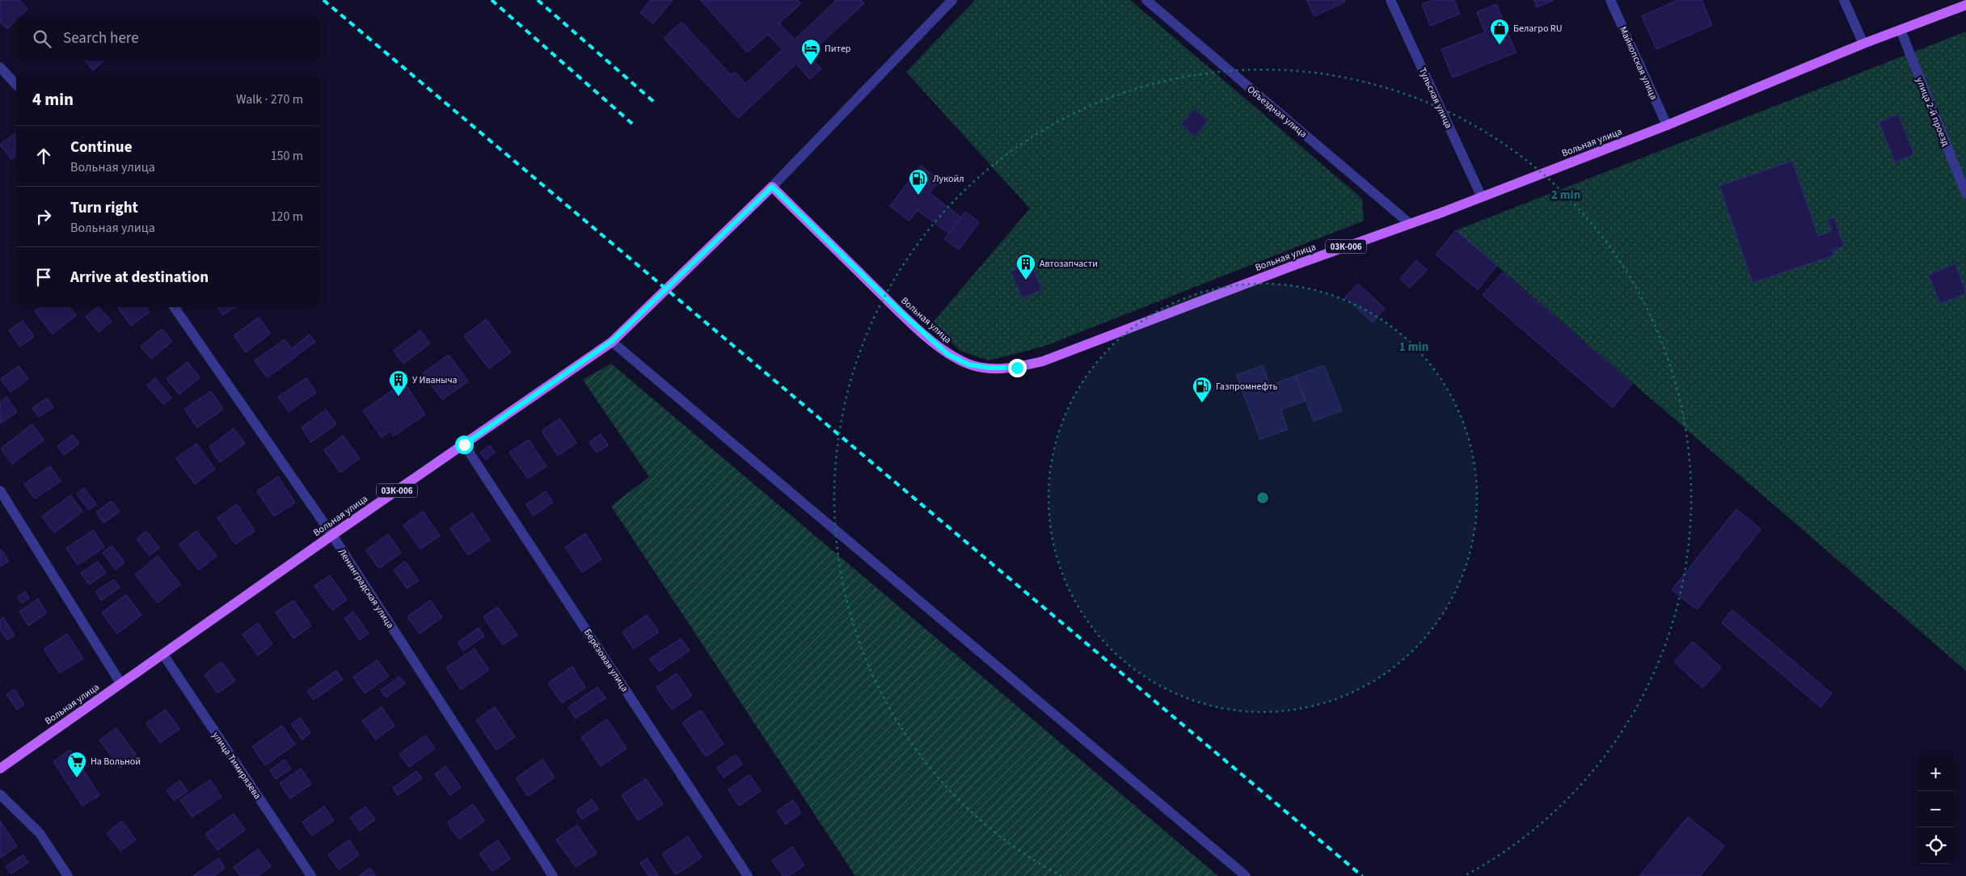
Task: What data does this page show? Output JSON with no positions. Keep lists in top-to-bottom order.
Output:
{
  "streets": {
    "main road": ["Вольная улица", "03К-006"],
    "street": [
      "Майкопская улица",
      "Тульская улица",
      "Объездная улица",
      "улица 2-й проезд",
      "Ленинградская улица",
      "Берёзовая улица",
      "улица Тимирязева"
    ]
  },
  "crossings": [
    ["Майкопская улица", "Вольная улица"],
    ["Тульская улица", "Вольная улица"],
    ["Объездная улица", "Вольная улица"],
    ["улица 2-й проезд", "Вольная улица"],
    ["Вольная улица", "Ленинградская улица"],
    ["Вольная улица", "Берёзовая улица"],
    ["Вольная улица", "улица Тимирязева"]
  ],
  "places": {
    "shop": ["Белагро RU"],
    "hotel": ["Питер"],
    "fuel station": ["Лукойл", "Газпромнефть"],
    "building": ["Автозапчасти", "У Иваныча"],
    "supermarket": ["На Вольной"]
  },
  "page": {
    "search": "Search here",
    "heading": ["4 min", "Walk · 270 m"],
    "list": [
      ["Continue", "Вольная улица", "150 m"],
      ["Turn right", "Вольная улица", "120 m"],
      "Arrive at destination"
    ],
    "map_buttons": ["+", "−"]
  },
  "rings": ["2 min", "1 min"]
}
